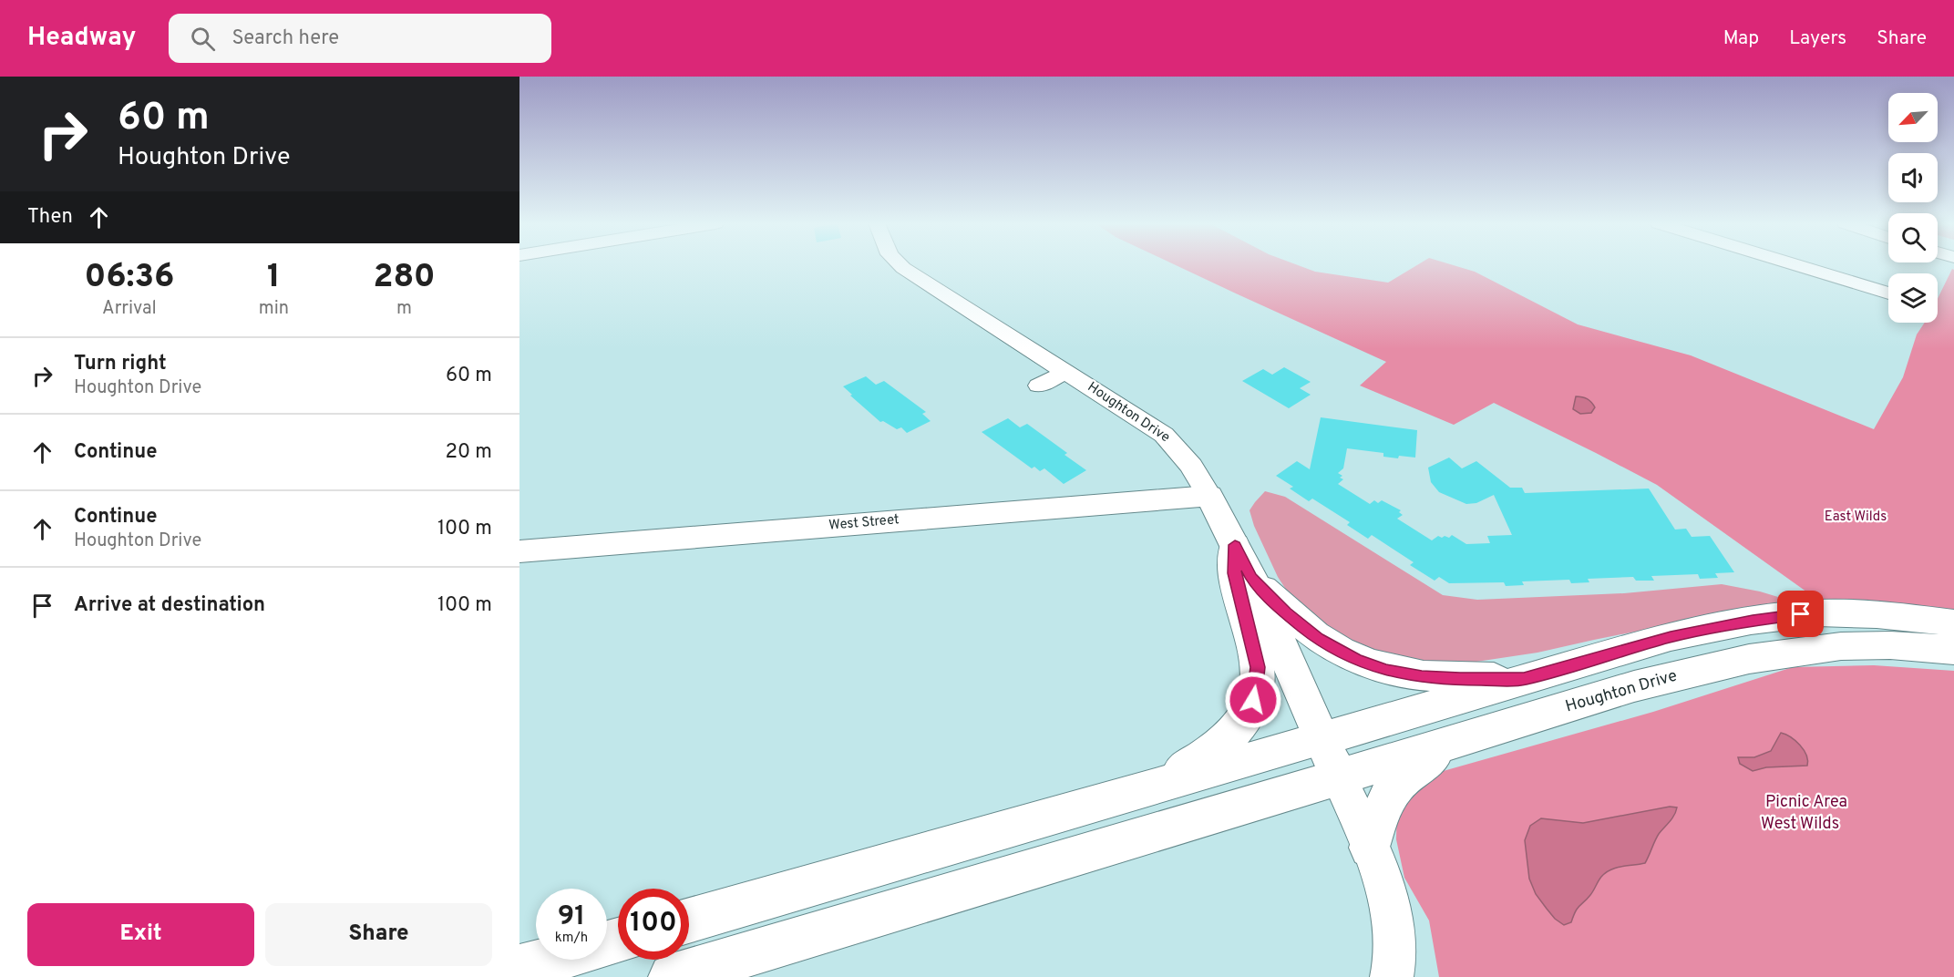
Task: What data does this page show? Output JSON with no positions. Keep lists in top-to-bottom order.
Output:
{
  "streets": {
    "main road": ["Houghton Drive", "West Street"]
  },
  "crossings": [
    ["Houghton Drive", "West Street"]
  ],
  "parks": ["East Wilds", "Picnic Area", "West Wilds"],
  "north": "bottom left",
  "page": {
    "header": "Headway",
    "search": "Search here",
    "nav": ["Map", "Layers", "Share"],
    "turn": ["60 m", "Houghton Drive"],
    "then": "Then",
    "eta": [
      "06:36",
      "Arrival",
      "1",
      "min",
      "280",
      "m"
    ],
    "list": [
      {
        "name": "Turn right",
        "note": "Houghton Drive",
        "value": "60 m"
      },
      {
        "name": "Continue",
        "value": "20 m"
      },
      {
        "name": "Continue",
        "note": "Houghton Drive",
        "value": "100 m"
      },
      {
        "name": "Arrive at destination",
        "value": "100 m"
      }
    ],
    "speed": "91 km/h",
    "limit": "100",
    "buttons": ["Exit", "Share"]
  }
}
